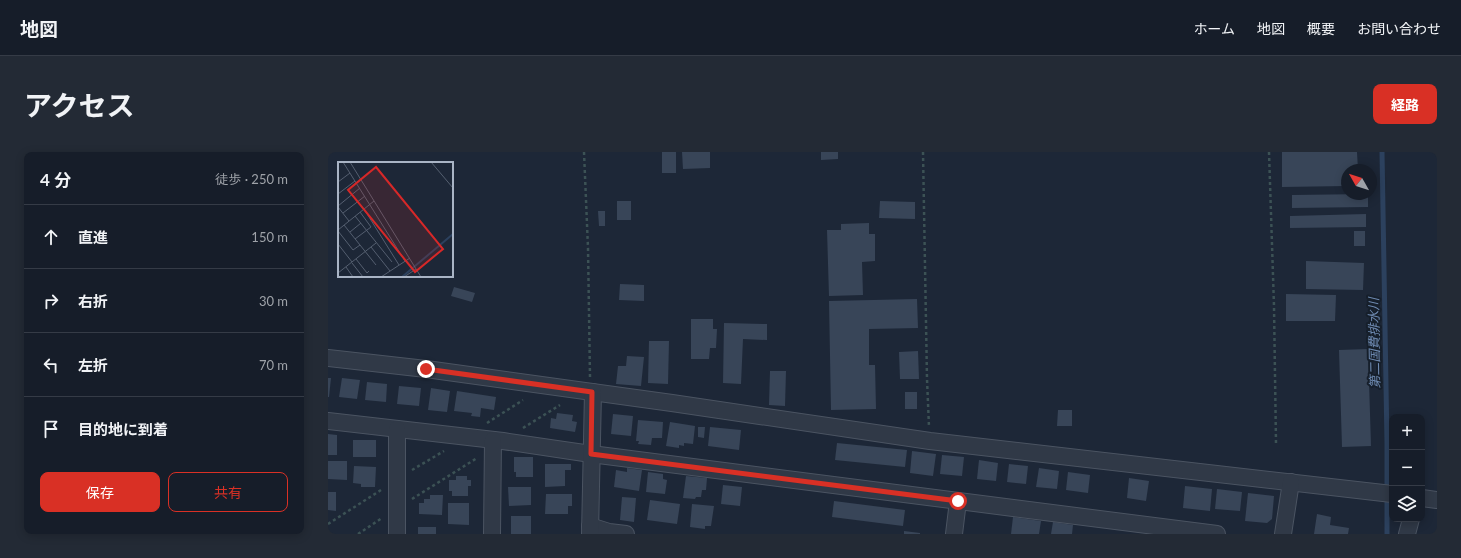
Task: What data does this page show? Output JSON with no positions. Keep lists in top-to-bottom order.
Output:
{
  "water": ["第二国費排水川"],
  "north": "top left",
  "page": {
    "header": "地図",
    "nav": [
      "ホーム",
      "地図",
      "概要",
      "お問い合わせ"
    ],
    "title": "アクセス",
    "buttons": [
      "経路",
      ["保存", "共有"]
    ],
    "heading": ["4 分", "徒歩 · 250 m"],
    "list": [
      ["直進", "150 m"],
      ["右折", "30 m"],
      ["左折", "70 m"],
      "目的地に到着"
    ],
    "map_buttons": ["+", "−"]
  }
}
